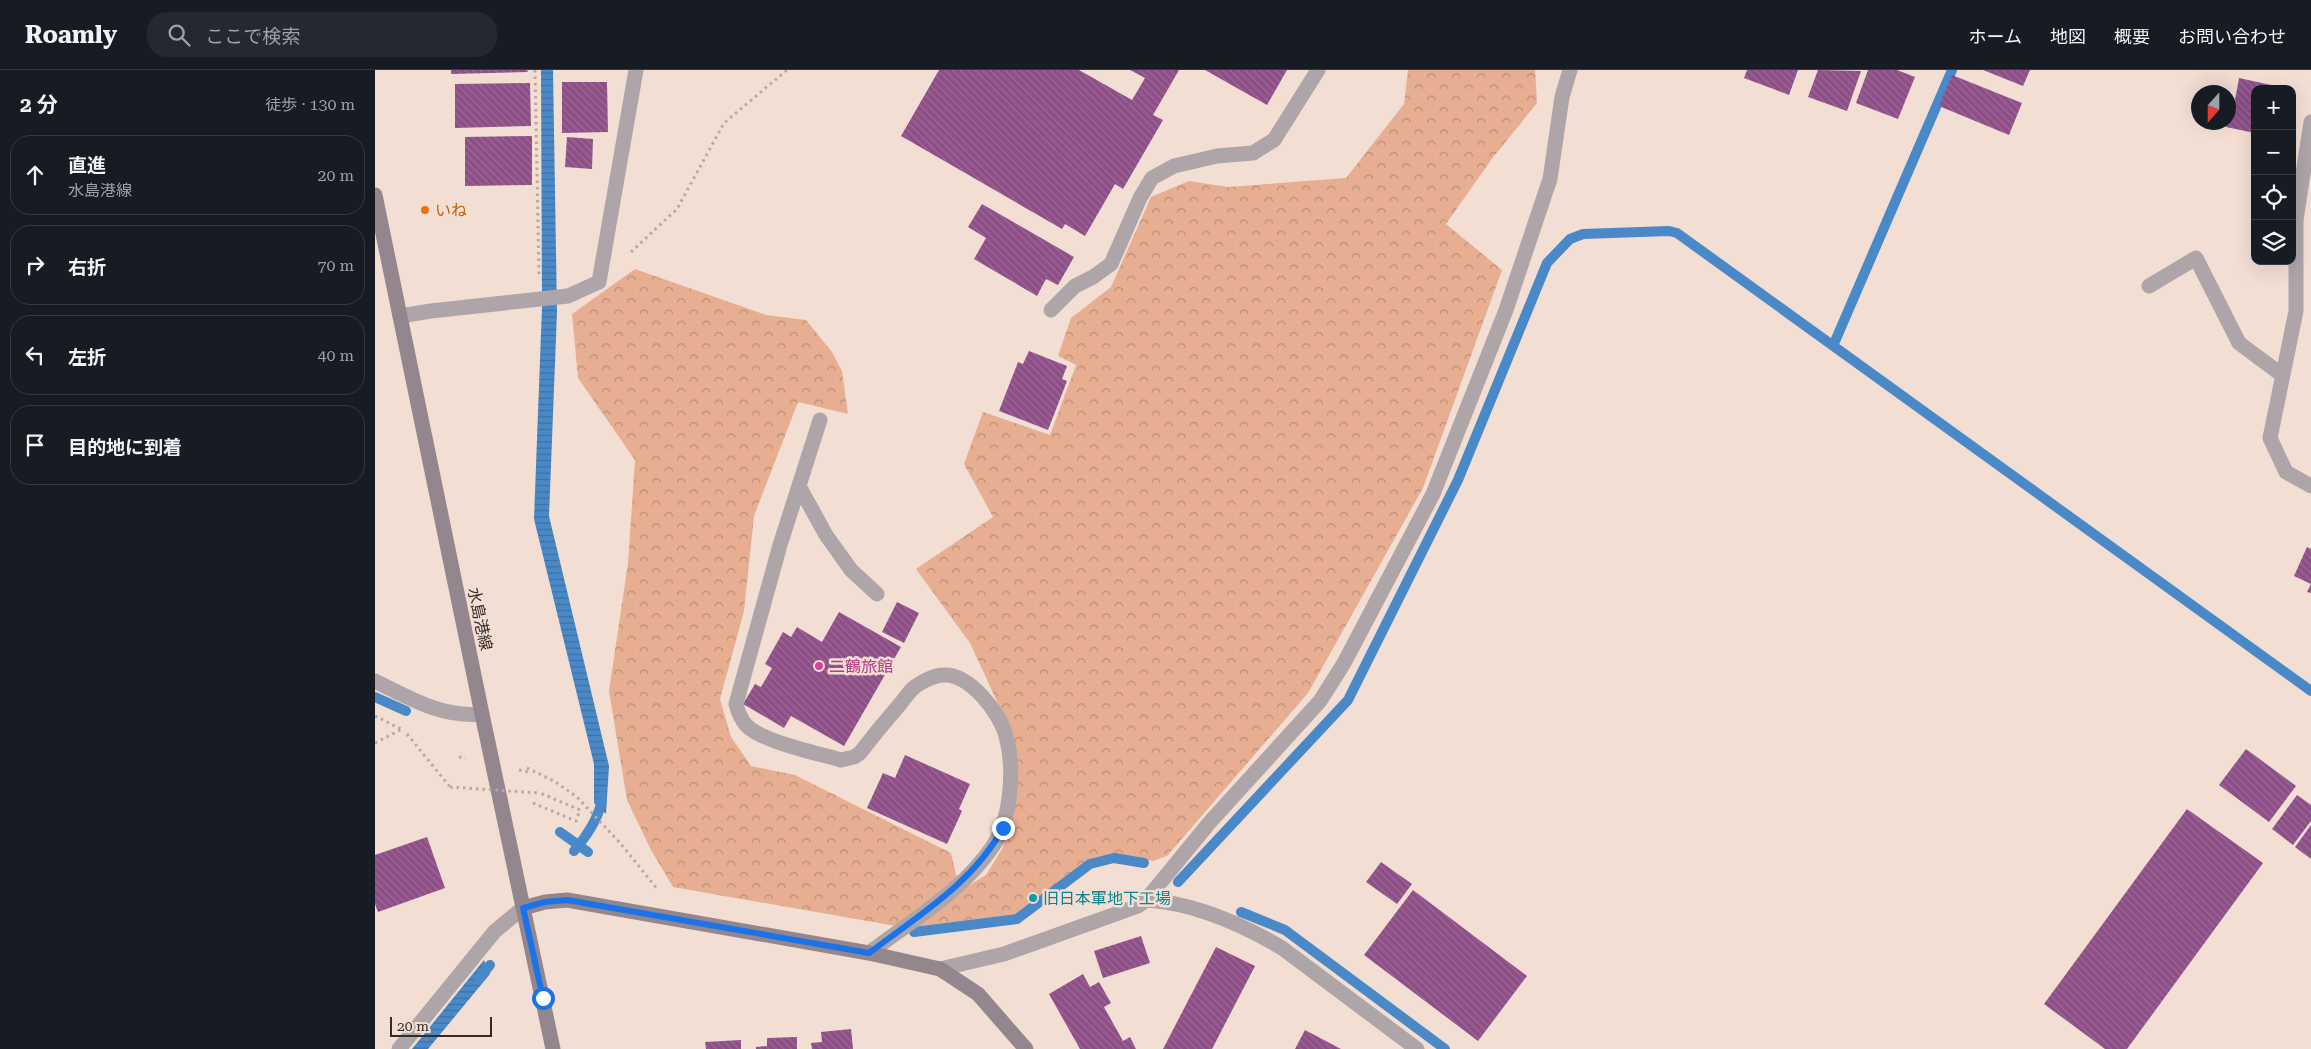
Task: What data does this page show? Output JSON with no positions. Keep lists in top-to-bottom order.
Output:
{
  "streets": {
    "main road": ["水島港線"]
  },
  "places": ["いね", "二鶴旅館", "旧日本軍地下工場"],
  "scale_bar": "20 m",
  "north": "bottom",
  "page": {
    "header": "Roamly",
    "search": "ここで検索",
    "nav": [
      "ホーム",
      "地図",
      "概要",
      "お問い合わせ"
    ],
    "heading": ["2 分", "徒歩 · 130 m"],
    "map_buttons": ["+", "−"],
    "list": [
      ["直進", "水島港線", "20 m"],
      ["右折", "70 m"],
      ["左折", "40 m"],
      "目的地に到着"
    ],
    "scale": "20 m"
  }
}
